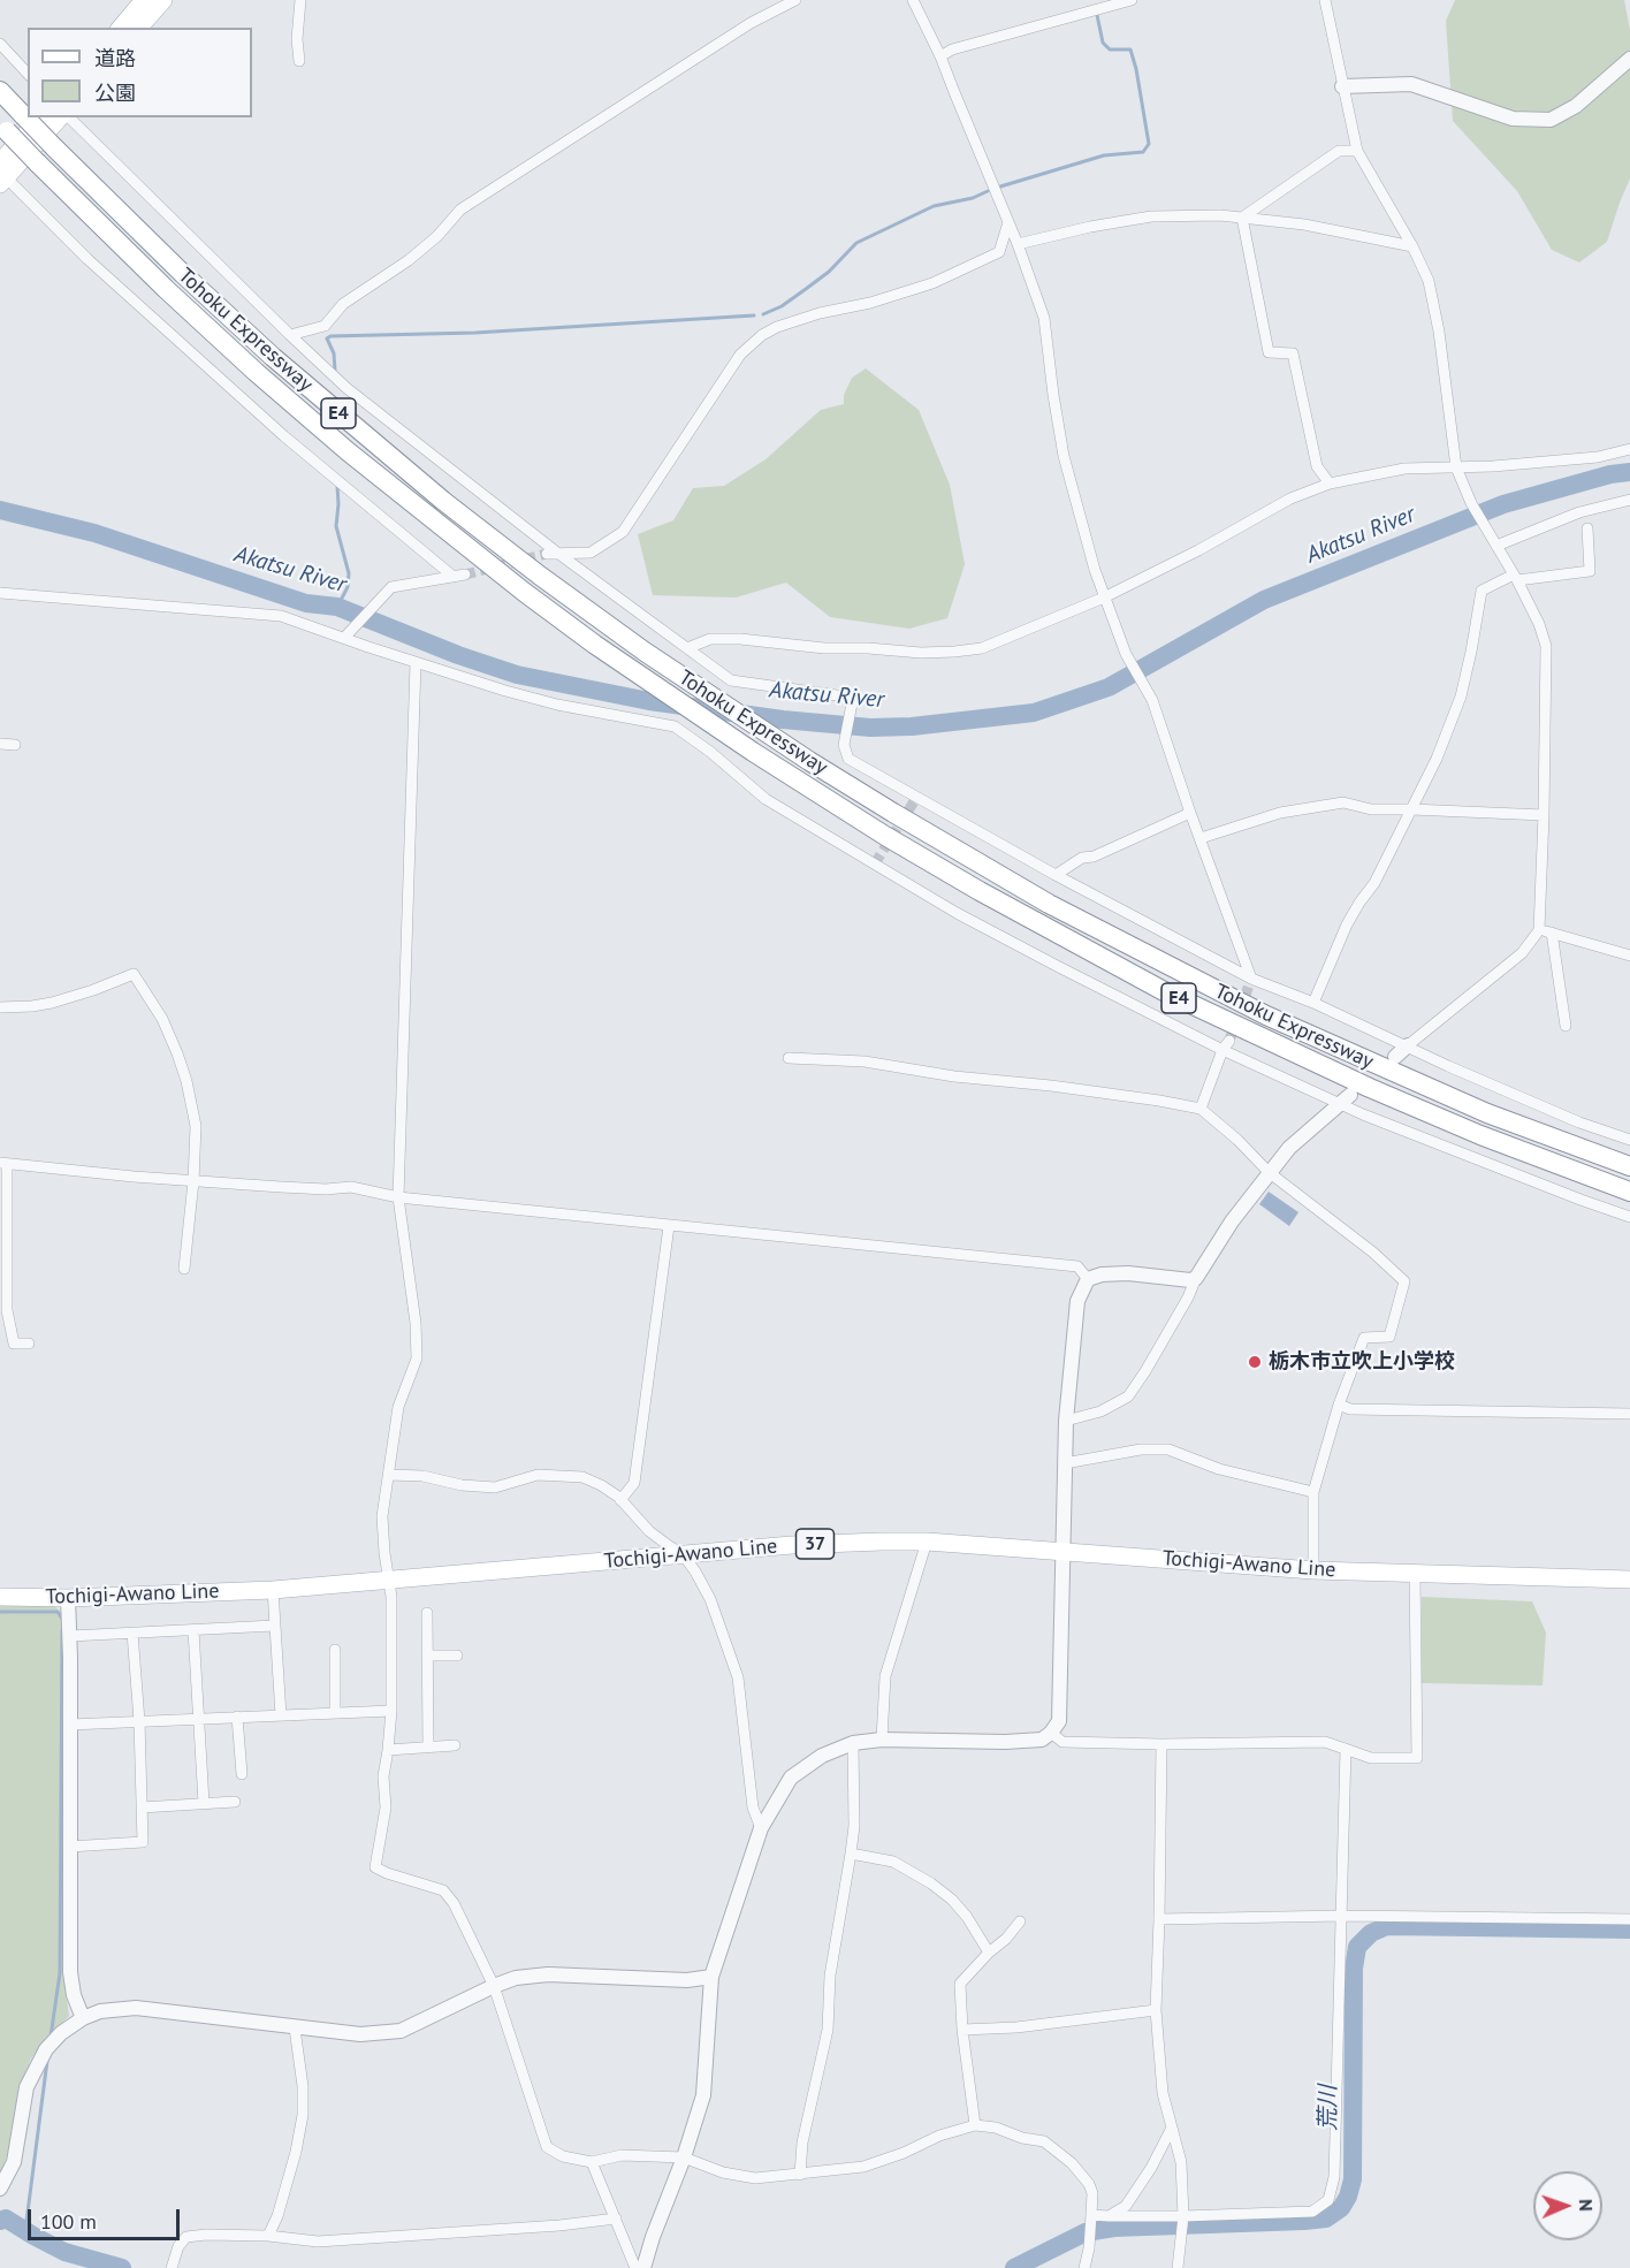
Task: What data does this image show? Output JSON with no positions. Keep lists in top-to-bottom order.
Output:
{
  "streets": {
    "highway": ["Tohoku Expressway", "E4"],
    "main road": ["37", "Tochigi-Awano Line"]
  },
  "water": ["Akatsu River", "荒川"],
  "places": ["栃木市立吹上小学校"],
  "legend": ["道路", "公園"],
  "scale_bar": "100 m",
  "north": "right"
}
